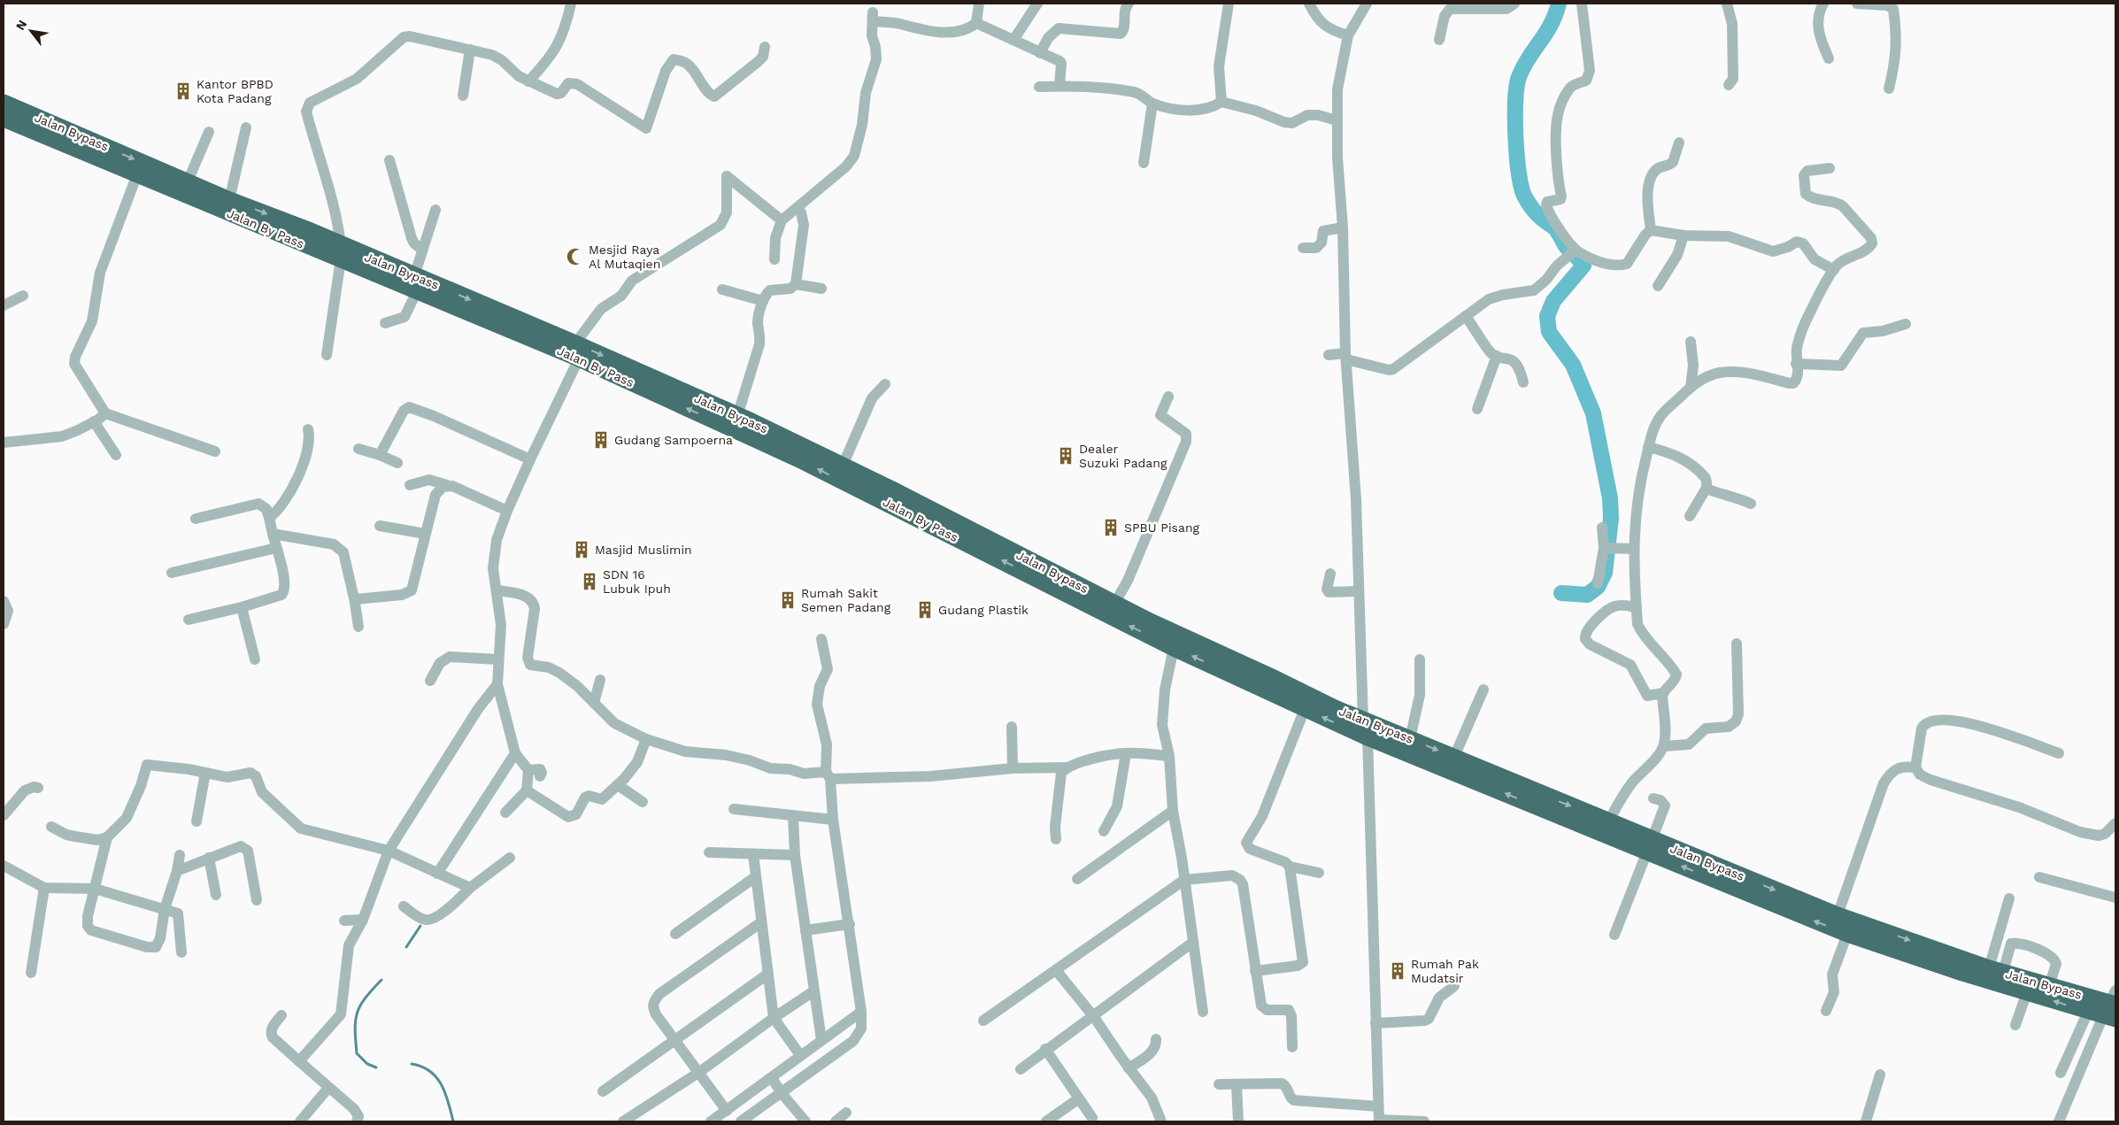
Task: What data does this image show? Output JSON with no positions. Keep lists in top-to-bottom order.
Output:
{
  "streets": {
    "highway": ["Jalan Bypass", "Jalan By Pass"]
  },
  "crossings": [
    ["Jalan Bypass", "Jalan By Pass"]
  ],
  "one_way": ["Jalan By Pass"],
  "places": {
    "building": [
      "Kantor BPBD Kota Padang",
      "Gudang Sampoerna",
      "Dealer Suzuki Padang",
      "SPBU Pisang",
      "Masjid Muslimin",
      "SDN 16 Lubuk Ipuh",
      "Rumah Sakit Semen Padang",
      "Gudang Plastik",
      "Rumah Pak Mudatsir"
    ],
    "mosque": ["Mesjid Raya Al Mutaqien"]
  },
  "north": "top left"
}
